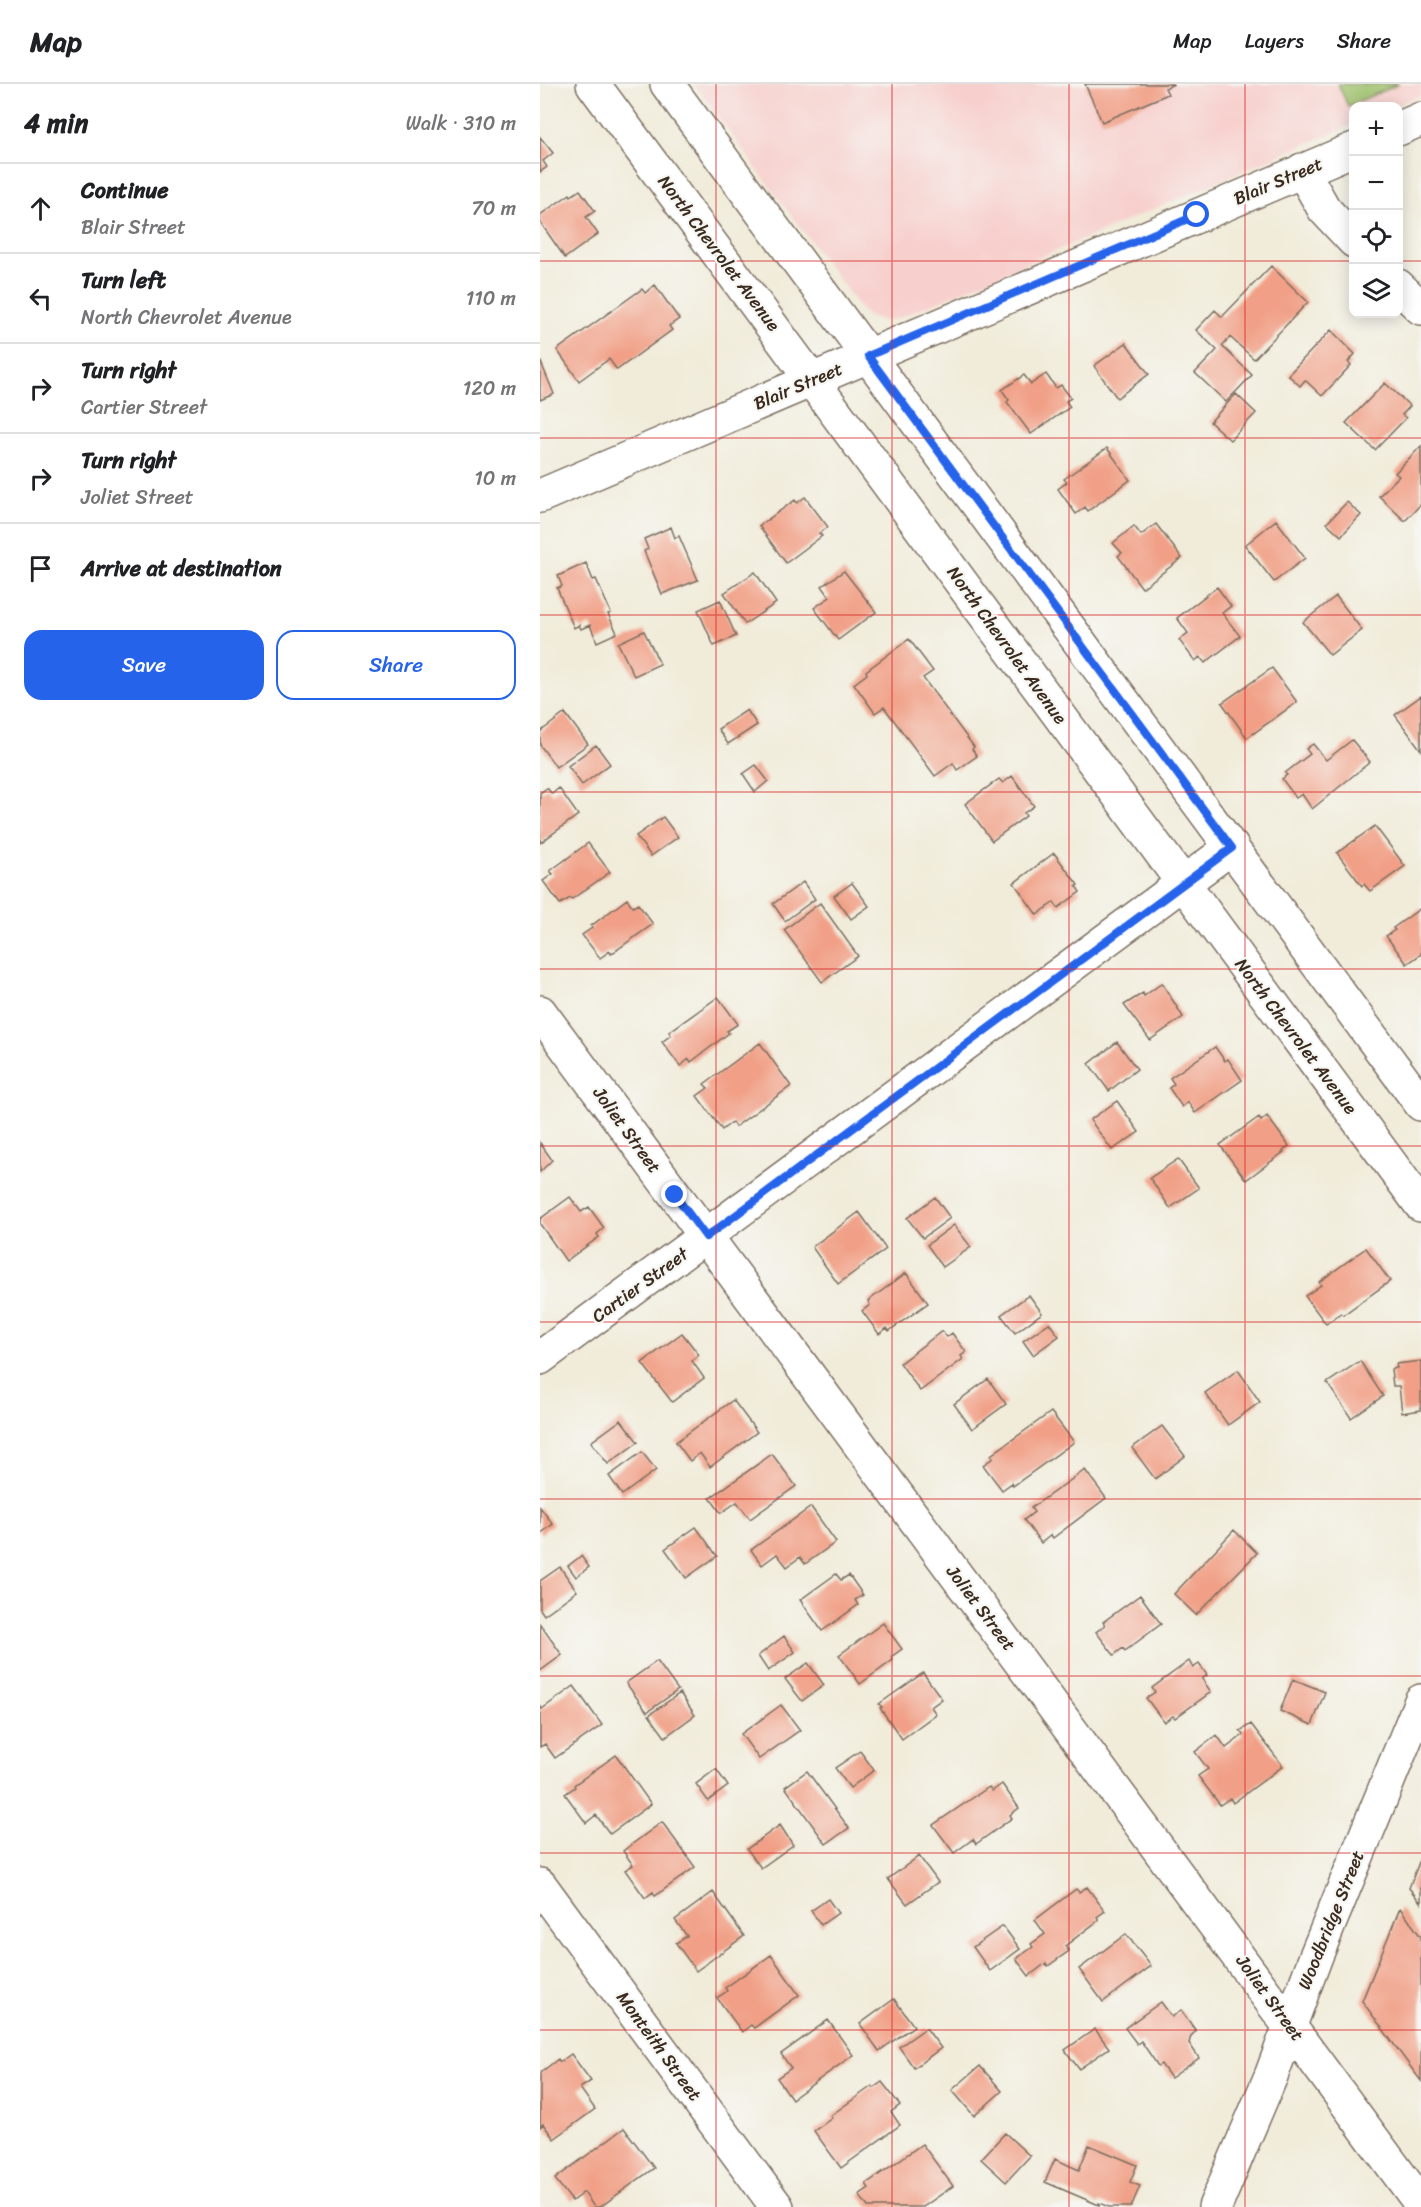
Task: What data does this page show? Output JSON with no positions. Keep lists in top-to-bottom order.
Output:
{
  "streets": {
    "street": [
      "Blair Street",
      "North Chevrolet Avenue",
      "Joliet Street",
      "Cartier Street",
      "Woodbridge Street",
      "Monteith Street"
    ]
  },
  "crossings": [
    ["Blair Street", "North Chevrolet Avenue"],
    ["North Chevrolet Avenue", "Cartier Street"],
    ["Joliet Street", "Cartier Street"],
    ["Joliet Street", "Woodbridge Street"]
  ],
  "page": {
    "header": "Map",
    "nav": ["Map", "Layers", "Share"],
    "heading": ["4 min", "Walk · 310 m"],
    "map_buttons": ["+", "−"],
    "list": [
      ["Continue", "Blair Street", "70 m"],
      ["Turn left", "North Chevrolet Avenue", "110 m"],
      ["Turn right", "Cartier Street", "120 m"],
      ["Turn right", "Joliet Street", "10 m"],
      "Arrive at destination"
    ],
    "buttons": ["Save", "Share"]
  }
}
